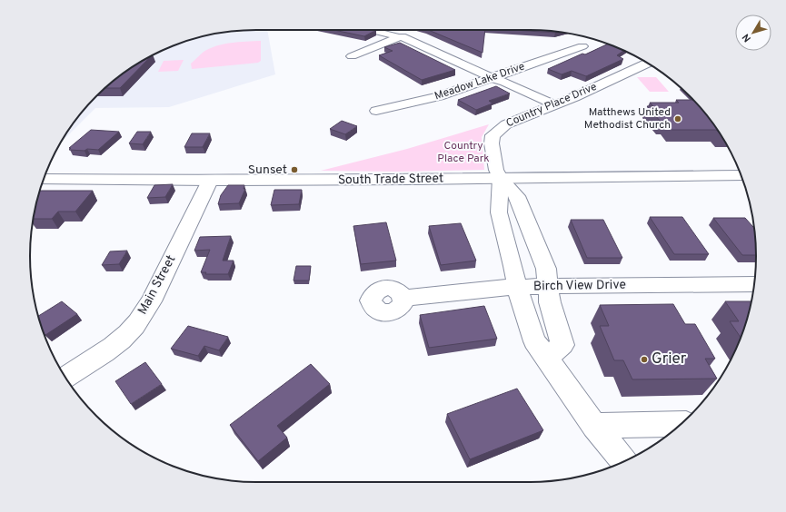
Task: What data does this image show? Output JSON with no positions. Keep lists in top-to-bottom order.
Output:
{
  "streets": {
    "main road": ["South Trade Street"],
    "street": [
      "Meadow Lake Drive",
      "Country Place Drive",
      "Main Street",
      "Birch View Drive"
    ]
  },
  "crossings": [
    ["Country Place Drive", "South Trade Street"],
    ["South Trade Street", "Main Street"]
  ],
  "parks": ["Country Place Park"],
  "places": ["Matthews United Methodist Church", "Sunset", "Grier"],
  "north": "bottom left"
}
